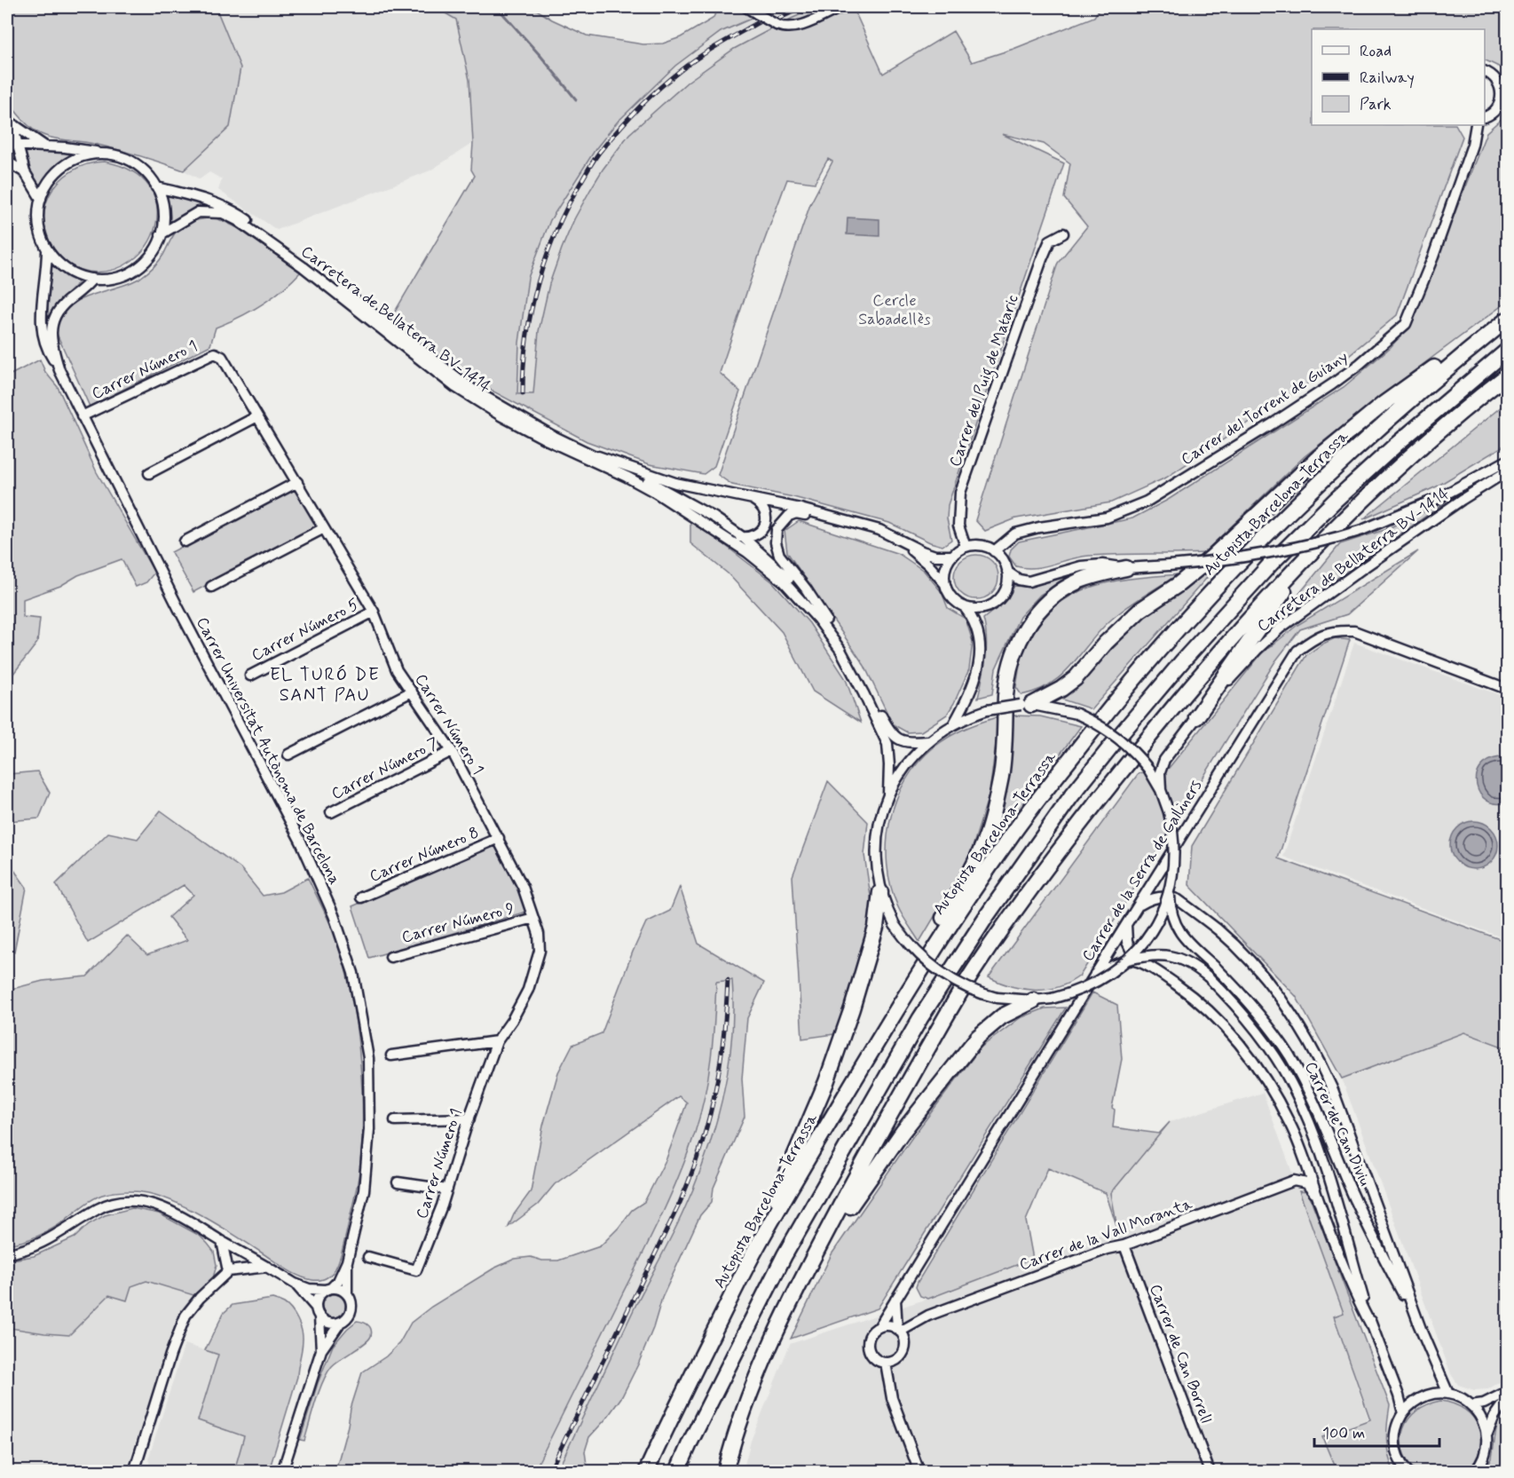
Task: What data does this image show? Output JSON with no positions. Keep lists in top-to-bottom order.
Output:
{
  "streets": {
    "highway": ["Autopista Barcelona-Terrassa"],
    "street": [
      "Carretera de Bellaterra BV-1414",
      "Carrer Número 1",
      "Carrer del Puig de Mataric",
      "Carrer del Torrent de Guiany",
      "Carrer Número 5",
      "Carrer Universitat Autònoma de Barcelona",
      "Carrer Número 7",
      "Carrer Número 8",
      "Carrer de la Serra de Galliners",
      "Carrer Número 9",
      "Carrer de Can Diviu",
      "Carrer de la Vall Moranta",
      "Carrer de Can Borrell"
    ]
  },
  "crossings": [
    ["Carretera de Bellaterra BV-1414", "Carrer del Puig de Mataric"],
    ["Carretera de Bellaterra BV-1414", "Carrer del Torrent de Guiany"],
    ["Carretera de Bellaterra BV-1414", "Carrer Universitat Autònoma de Barcelona"],
    ["Carrer Número 1", "Carrer Número 5"],
    ["Carrer Número 1", "Carrer Universitat Autònoma de Barcelona"],
    ["Carrer Número 1", "Carrer Número 7"],
    ["Carrer Número 1", "Carrer Número 8"],
    ["Carrer Número 1", "Carrer Número 9"],
    ["Carrer del Puig de Mataric", "Carrer del Torrent de Guiany"],
    ["Carrer de la Serra de Galliners", "Carrer de Can Diviu"],
    ["Carrer de la Serra de Galliners", "Carrer de la Vall Moranta"],
    ["Carrer de Can Diviu", "Carrer de la Vall Moranta"],
    ["Carrer de la Vall Moranta", "Carrer de Can Borrell"]
  ],
  "districts": ["EL TURÓ DE SANT PAU"],
  "parks": ["Cercle Sabadellès"],
  "legend": ["Road", "Railway", "Park"],
  "scale_bar": "100 m"
}
